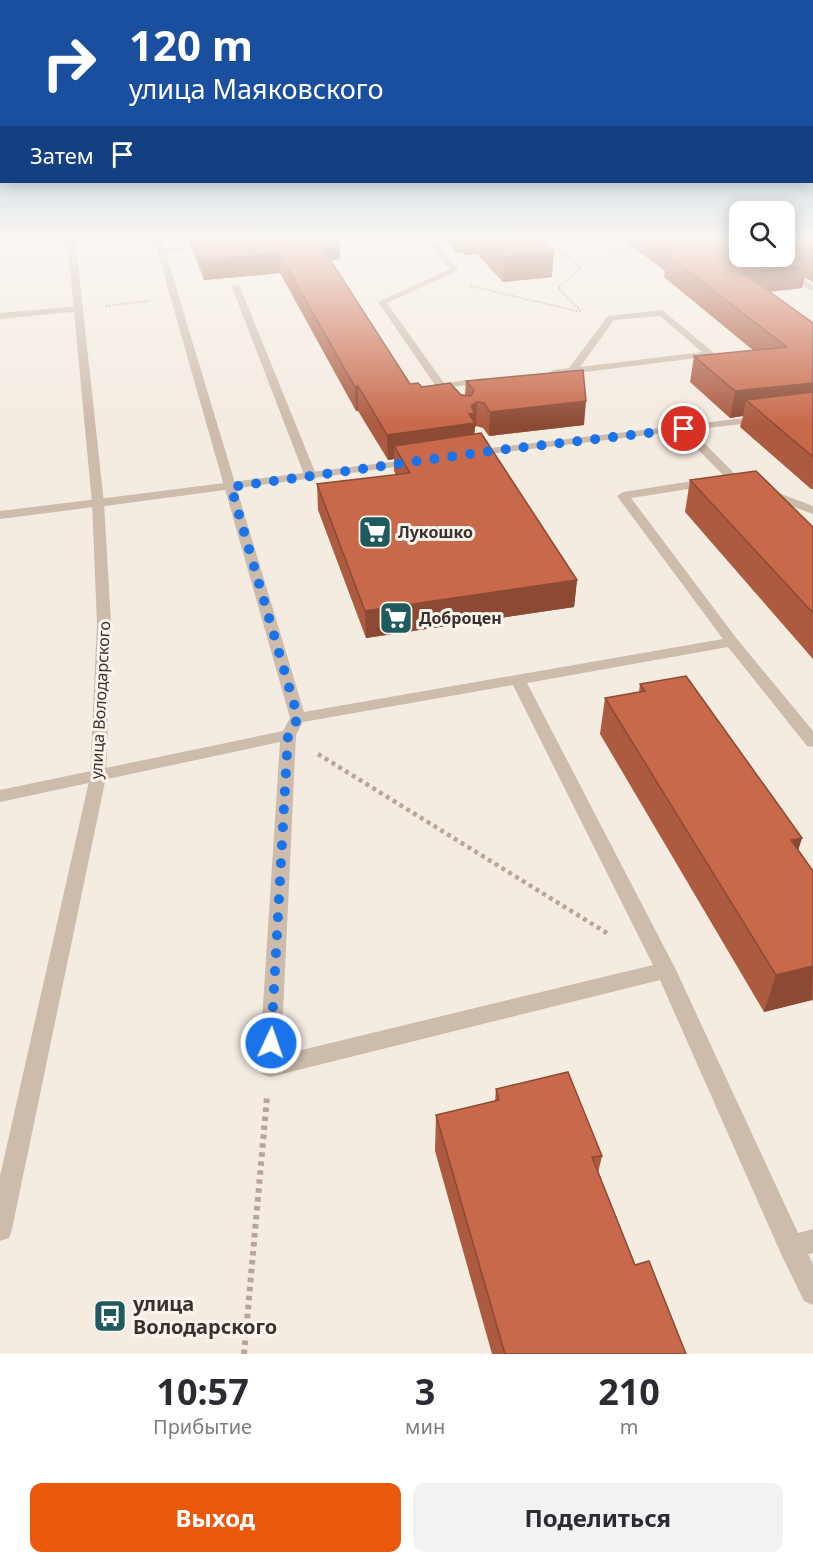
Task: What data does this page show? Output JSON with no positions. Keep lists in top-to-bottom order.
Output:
{
  "streets": {
    "street": ["улица Володарского"]
  },
  "places": {
    "supermarket": ["Лукошко", "Доброцен"],
    "bus stop": ["улица Володарского"]
  },
  "page": {
    "turn": ["120 m", "улица Маяковского"],
    "then": "Затем",
    "eta": [
      "10:57",
      "Прибытие",
      "3",
      "мин",
      "210",
      "m"
    ],
    "buttons": ["Выход", "Поделиться"]
  }
}
